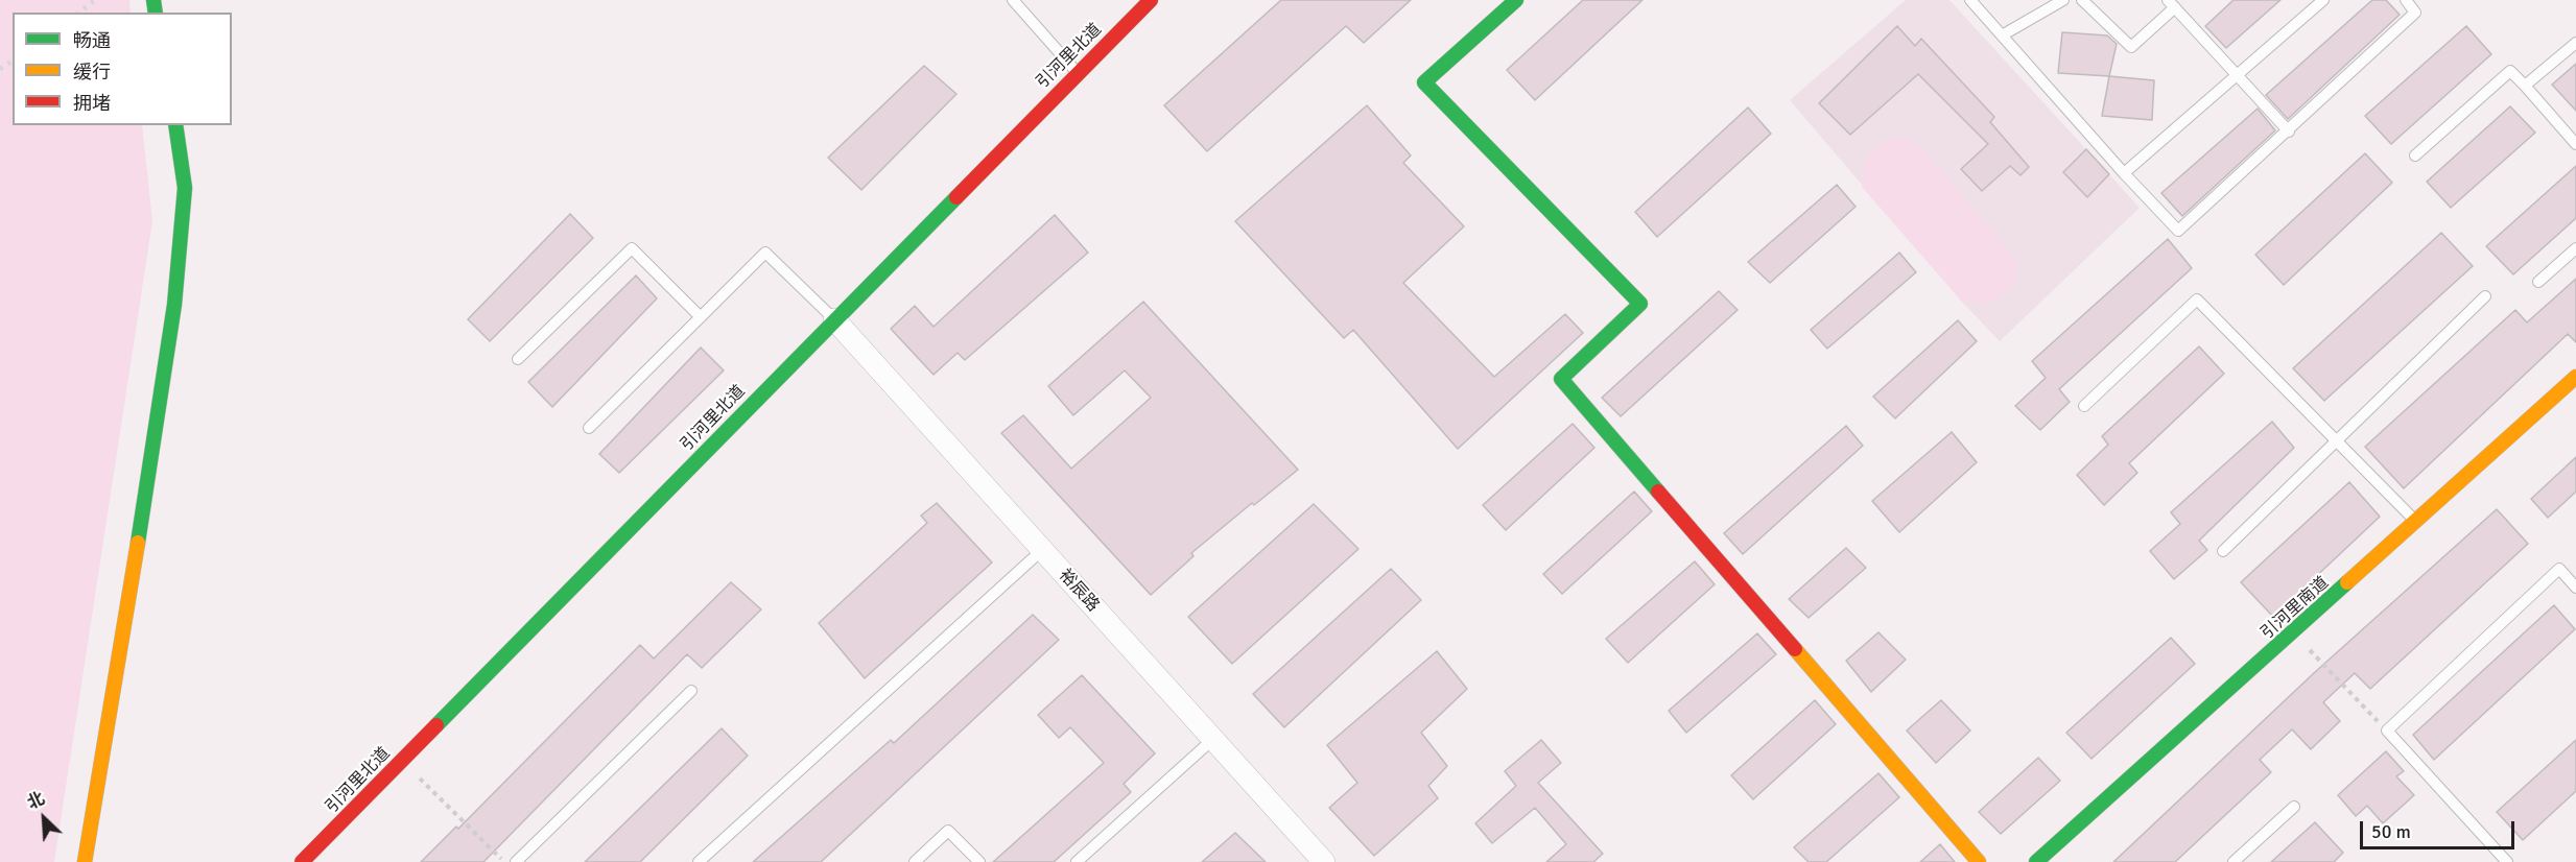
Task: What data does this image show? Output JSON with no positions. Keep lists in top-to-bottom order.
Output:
{
  "streets": {
    "street": ["引河里北道", "裕辰路", "引河里南道"]
  },
  "crossings": [
    ["引河里北道", "裕辰路"]
  ],
  "legend": ["畅通", "缓行", "拥堵"],
  "scale_bar": "50 m",
  "north": "top left"
}
